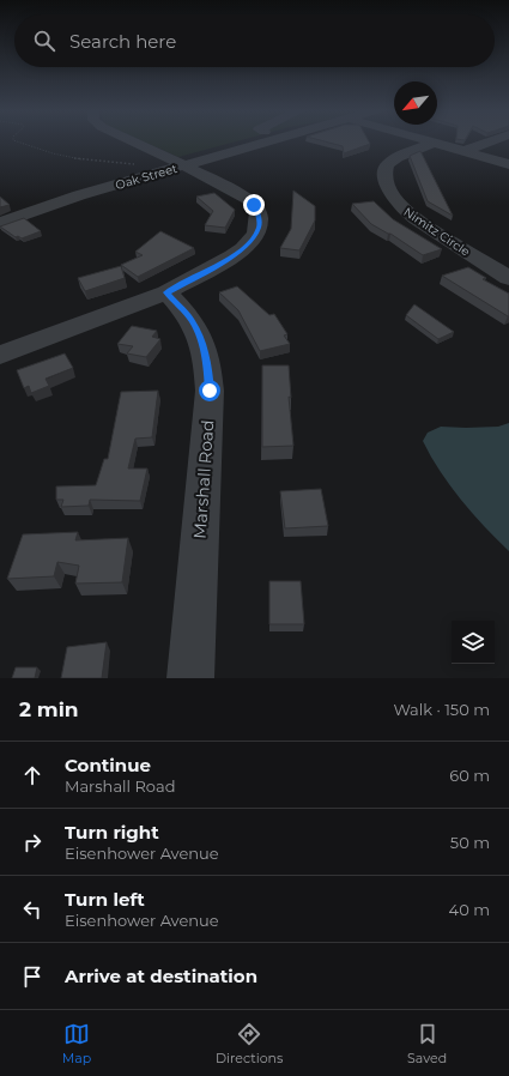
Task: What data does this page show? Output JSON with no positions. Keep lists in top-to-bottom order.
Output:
{
  "streets": {
    "street": ["Oak Street", "Nimitz Circle", "Marshall Road"]
  },
  "north": "bottom left",
  "page": {
    "search": "Search here",
    "heading": ["2 min", "Walk · 150 m"],
    "list": [
      ["Continue", "Marshall Road", "60 m"],
      ["Turn right", "Eisenhower Avenue", "50 m"],
      ["Turn left", "Eisenhower Avenue", "40 m"],
      "Arrive at destination"
    ],
    "nav": ["Map", "Directions", "Saved"]
  }
}
